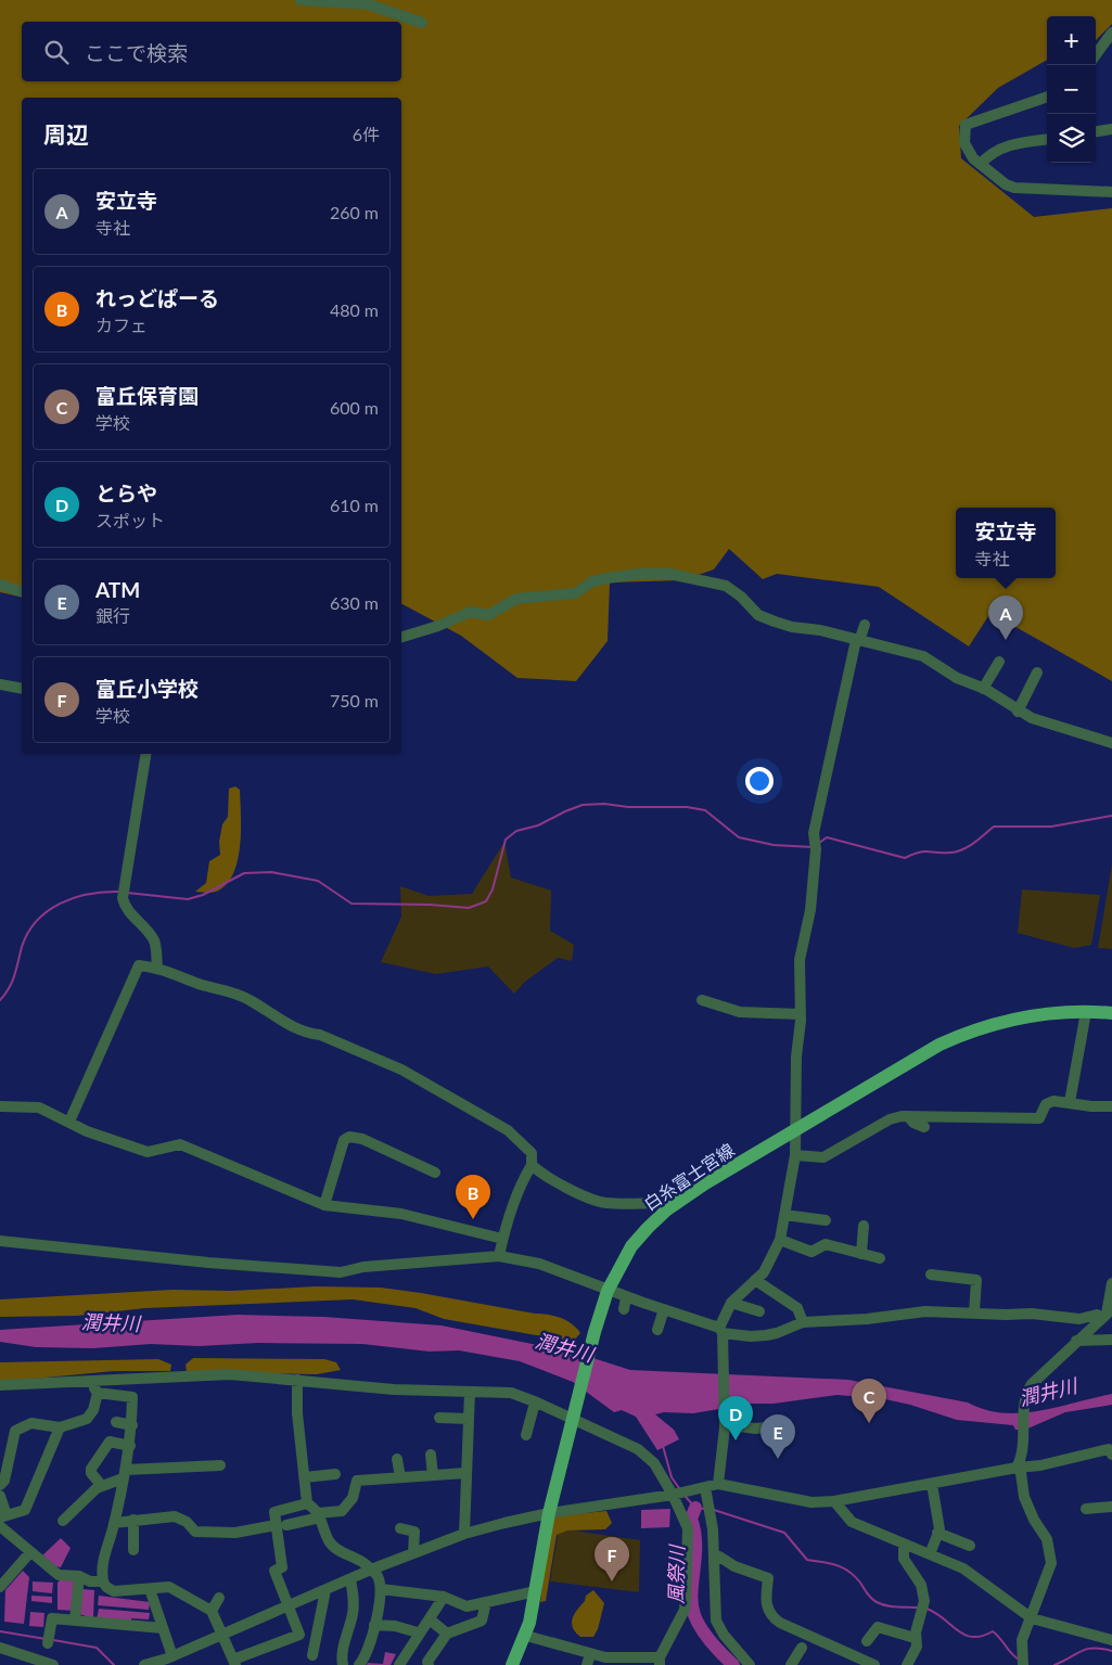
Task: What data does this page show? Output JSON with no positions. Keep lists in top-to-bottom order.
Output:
{
  "streets": {
    "main road": ["白糸富士宮線"]
  },
  "water": ["潤井川", "風祭川"],
  "page": {
    "map_buttons": ["+", "−"],
    "search": "ここで検索",
    "heading": ["周辺", "6件"],
    "list": [
      {
        "mark": "A",
        "name": "安立寺",
        "note": "寺社",
        "value": "260 m"
      },
      {
        "mark": "B",
        "name": "れっどぱーる",
        "note": "カフェ",
        "value": "480 m"
      },
      {
        "mark": "C",
        "name": "富丘保育園",
        "note": "学校",
        "value": "600 m"
      },
      {
        "mark": "D",
        "name": "とらや",
        "note": "スポット",
        "value": "610 m"
      },
      {
        "mark": "E",
        "name": "ATM",
        "note": "銀行",
        "value": "630 m"
      },
      {
        "mark": "F",
        "name": "富丘小学校",
        "note": "学校",
        "value": "750 m"
      }
    ],
    "popup": ["安立寺", "寺社"],
    "pins": [
      "A",
      "B",
      "C",
      "D",
      "E",
      "F"
    ]
  }
}
